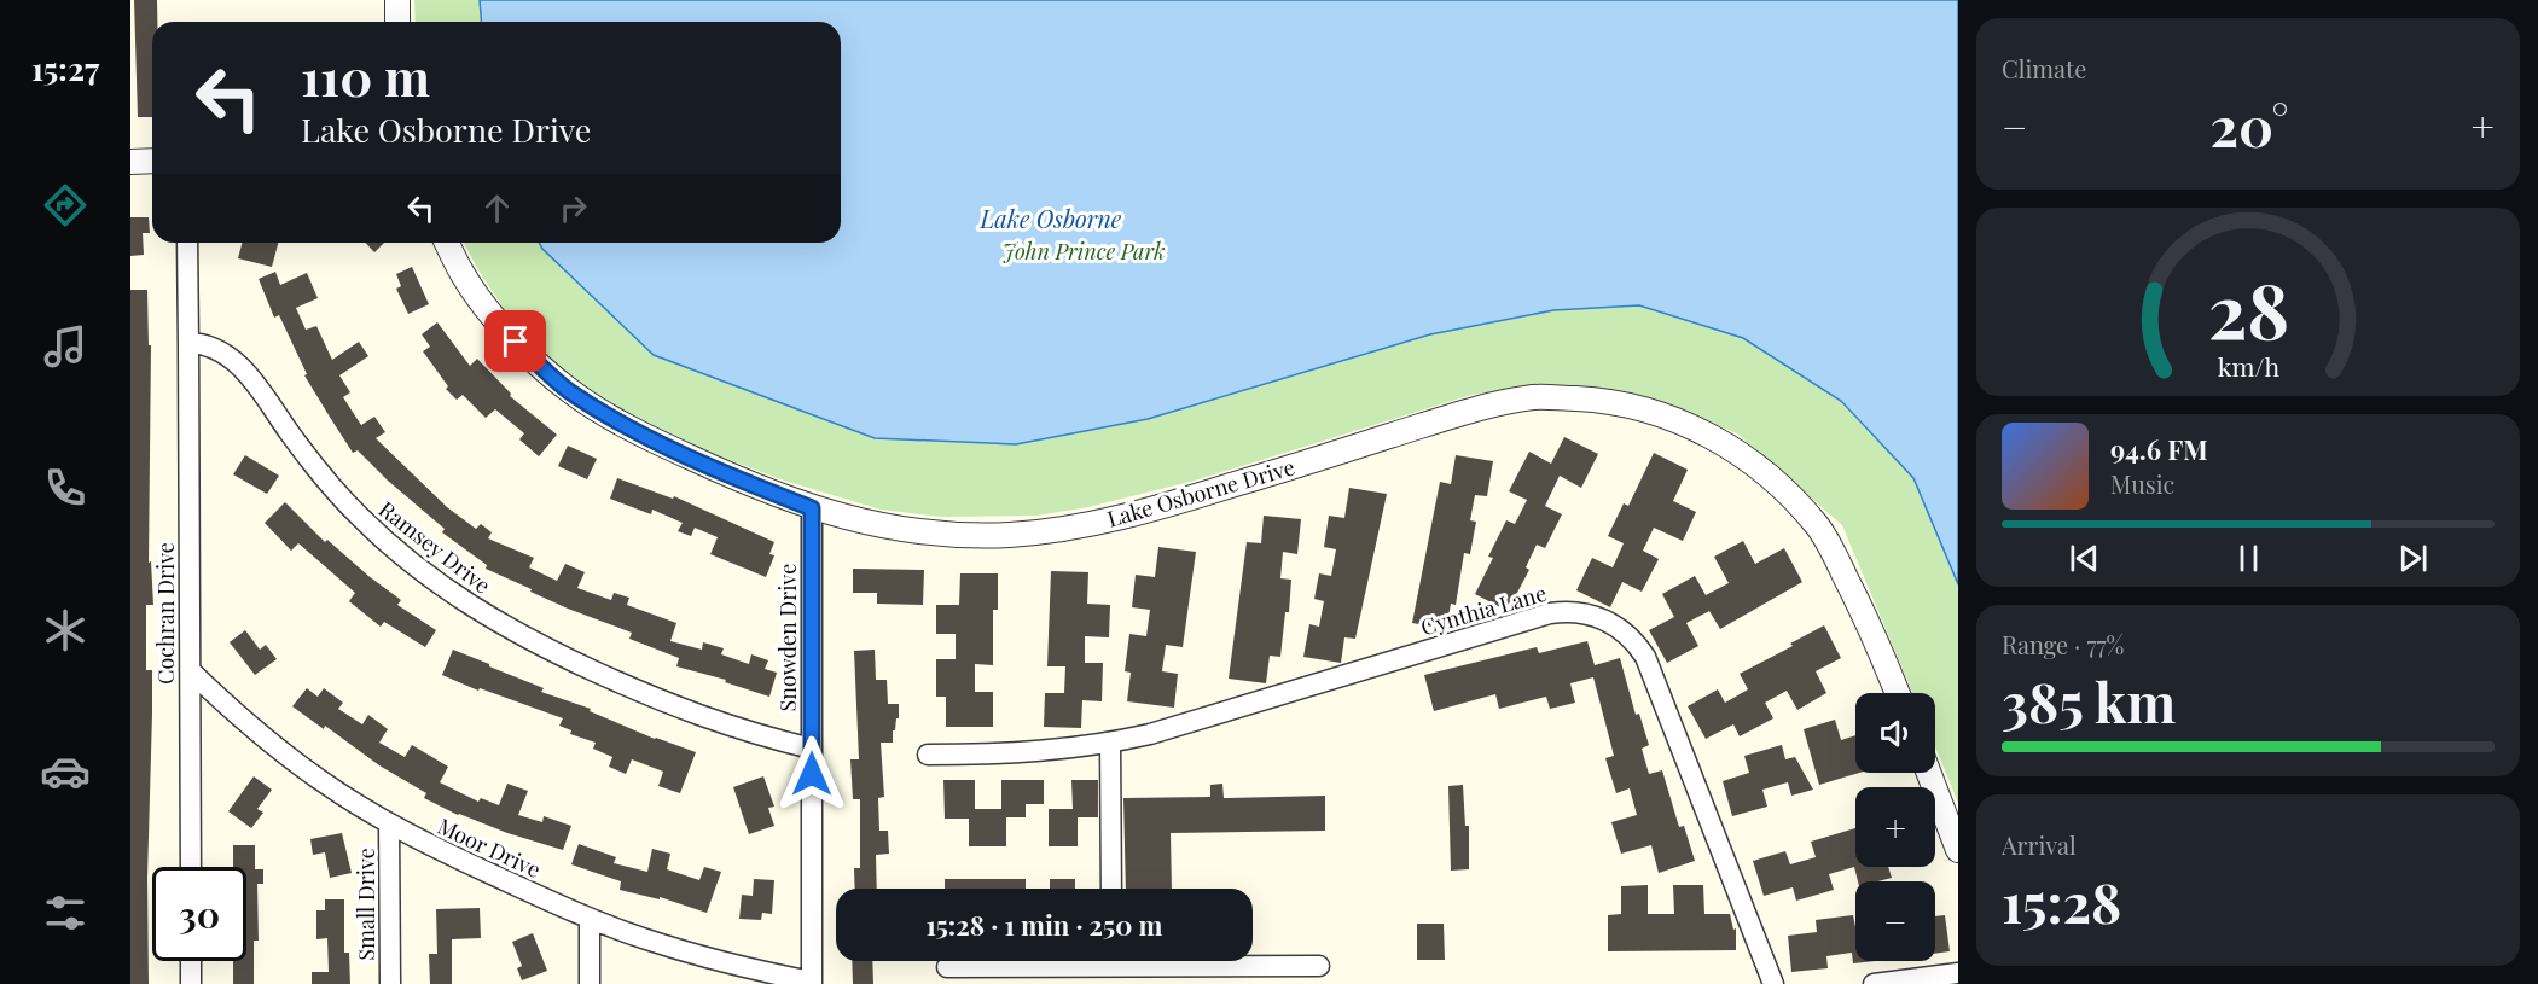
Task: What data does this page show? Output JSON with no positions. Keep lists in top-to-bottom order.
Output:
{
  "streets": {
    "street": [
      "Lake Osborne Drive",
      "Ramsey Drive",
      "Cynthia Lane",
      "Cochran Drive",
      "Snowden Drive",
      "Moor Drive",
      "Small Drive"
    ]
  },
  "crossings": [
    ["Lake Osborne Drive", "Snowden Drive"],
    ["Ramsey Drive", "Cochran Drive"],
    ["Ramsey Drive", "Snowden Drive"],
    ["Cochran Drive", "Moor Drive"],
    ["Snowden Drive", "Moor Drive"],
    ["Moor Drive", "Small Drive"]
  ],
  "water": ["Lake Osborne"],
  "parks": ["John Prince Park"],
  "page": {
    "tabs": "15:27",
    "tile": [
      "Climate",
      ["Range · 77%", "385 km"],
      ["Arrival", "15:28"]
    ],
    "turn": ["110 m", "Lake Osborne Drive"],
    "heat": ["−", "20°", "+"],
    "song": ["94.6 FM", "Music"],
    "map_buttons": ["+", "−"],
    "limit": "30",
    "trip": "15:28 · 1 min · 250 m",
    "gauge": ["28", "km/h"]
  }
}
